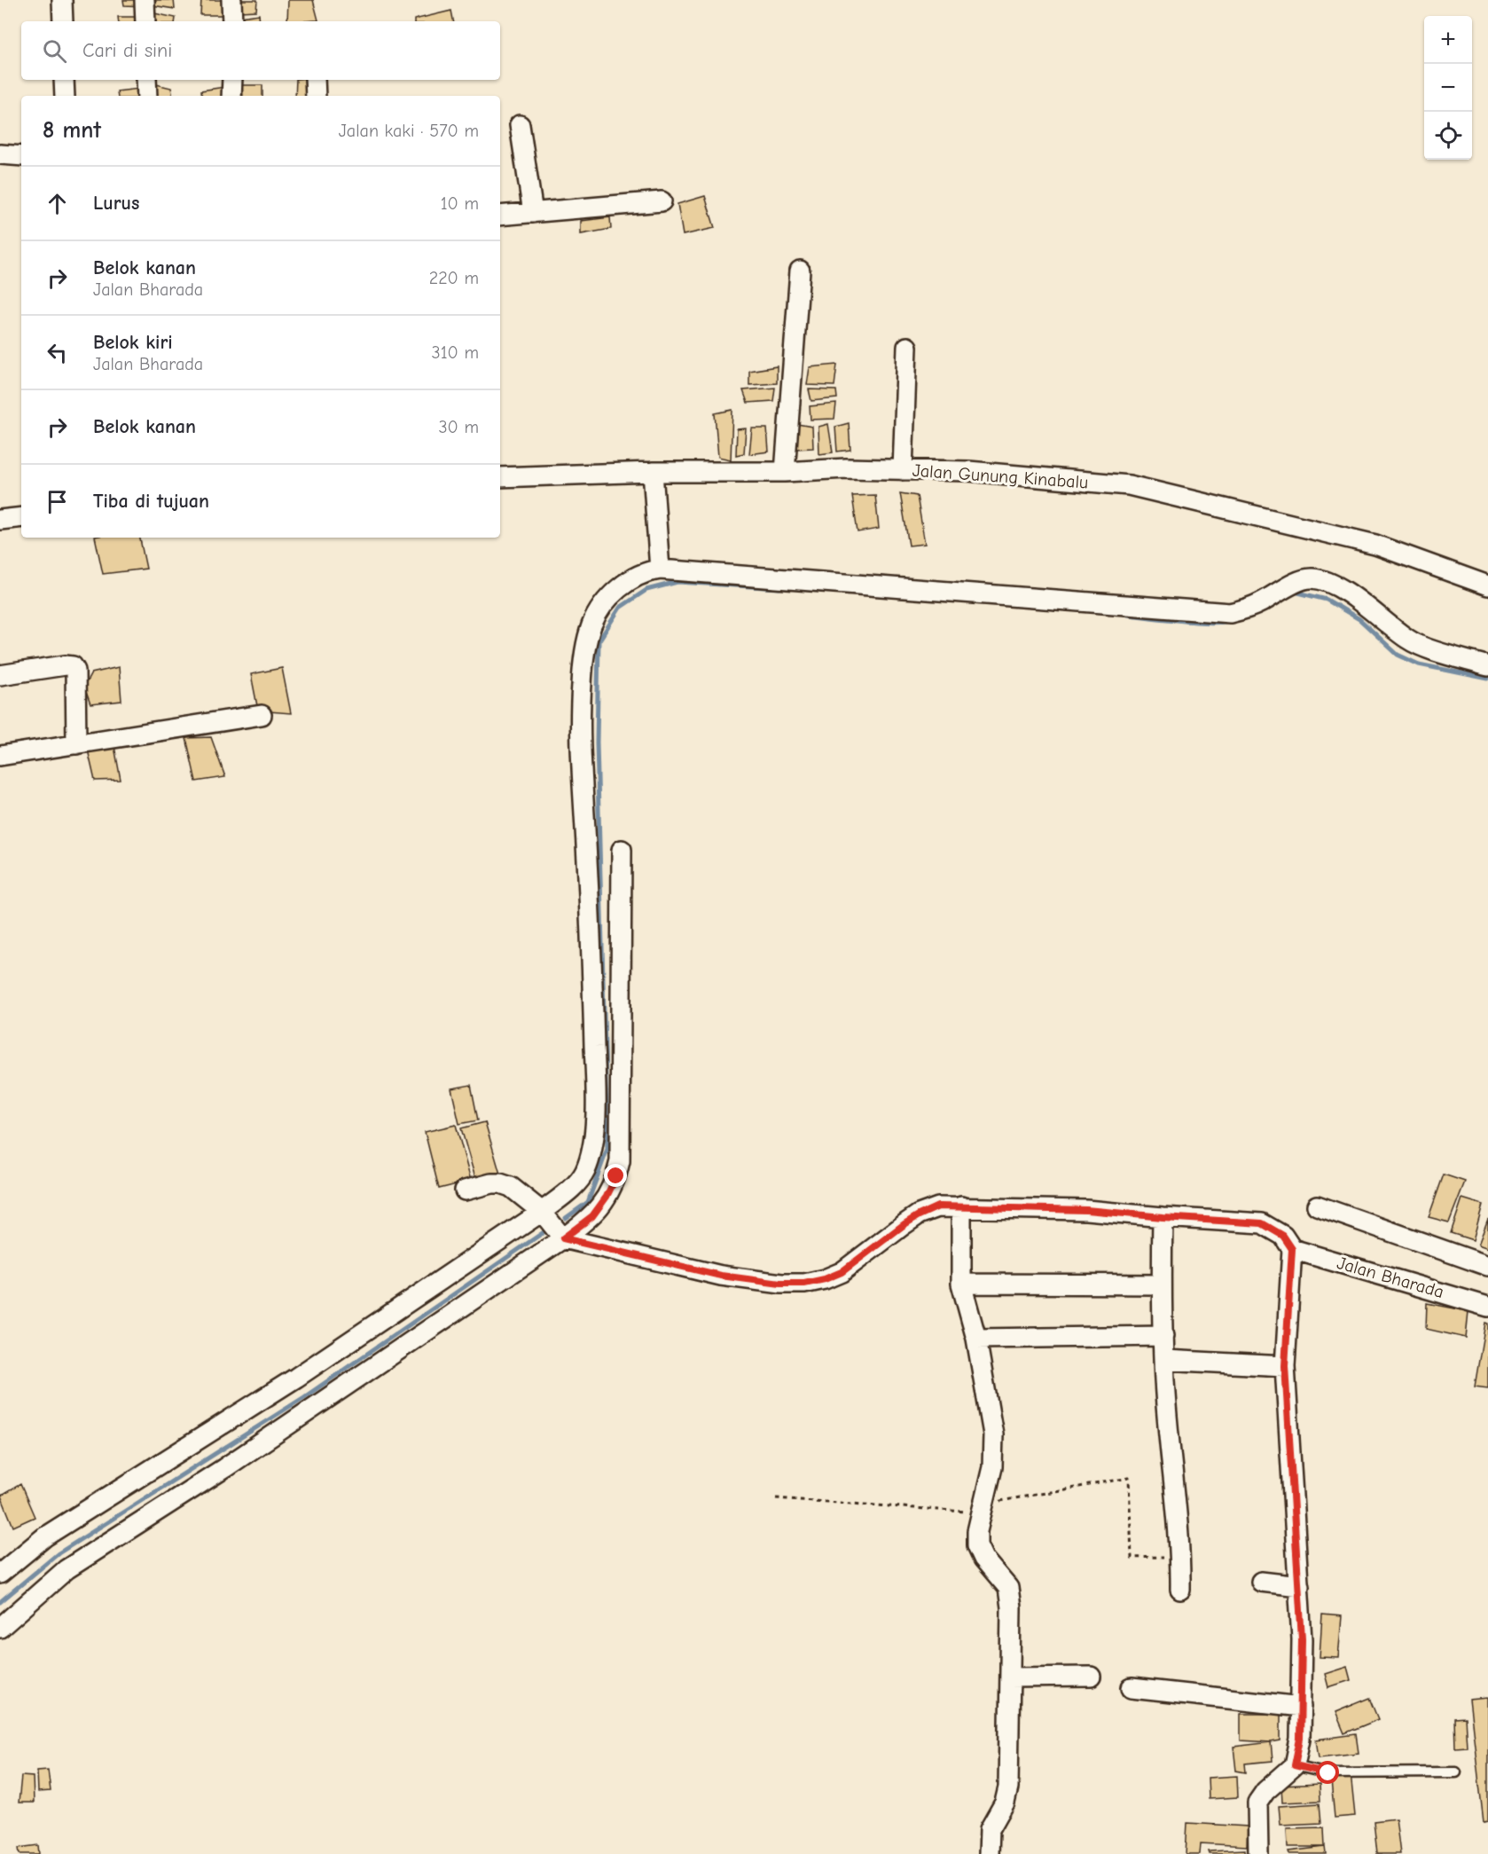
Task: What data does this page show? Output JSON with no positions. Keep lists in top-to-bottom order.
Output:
{
  "streets": {
    "street": ["Jalan Gunung Kinabalu", "Jalan Bharada"]
  },
  "page": {
    "map_buttons": ["+", "−"],
    "search": "Cari di sini",
    "heading": ["8 mnt", "Jalan kaki · 570 m"],
    "list": [
      ["Lurus", "10 m"],
      ["Belok kanan", "Jalan Bharada", "220 m"],
      ["Belok kiri", "Jalan Bharada", "310 m"],
      ["Belok kanan", "30 m"],
      "Tiba di tujuan"
    ]
  }
}
